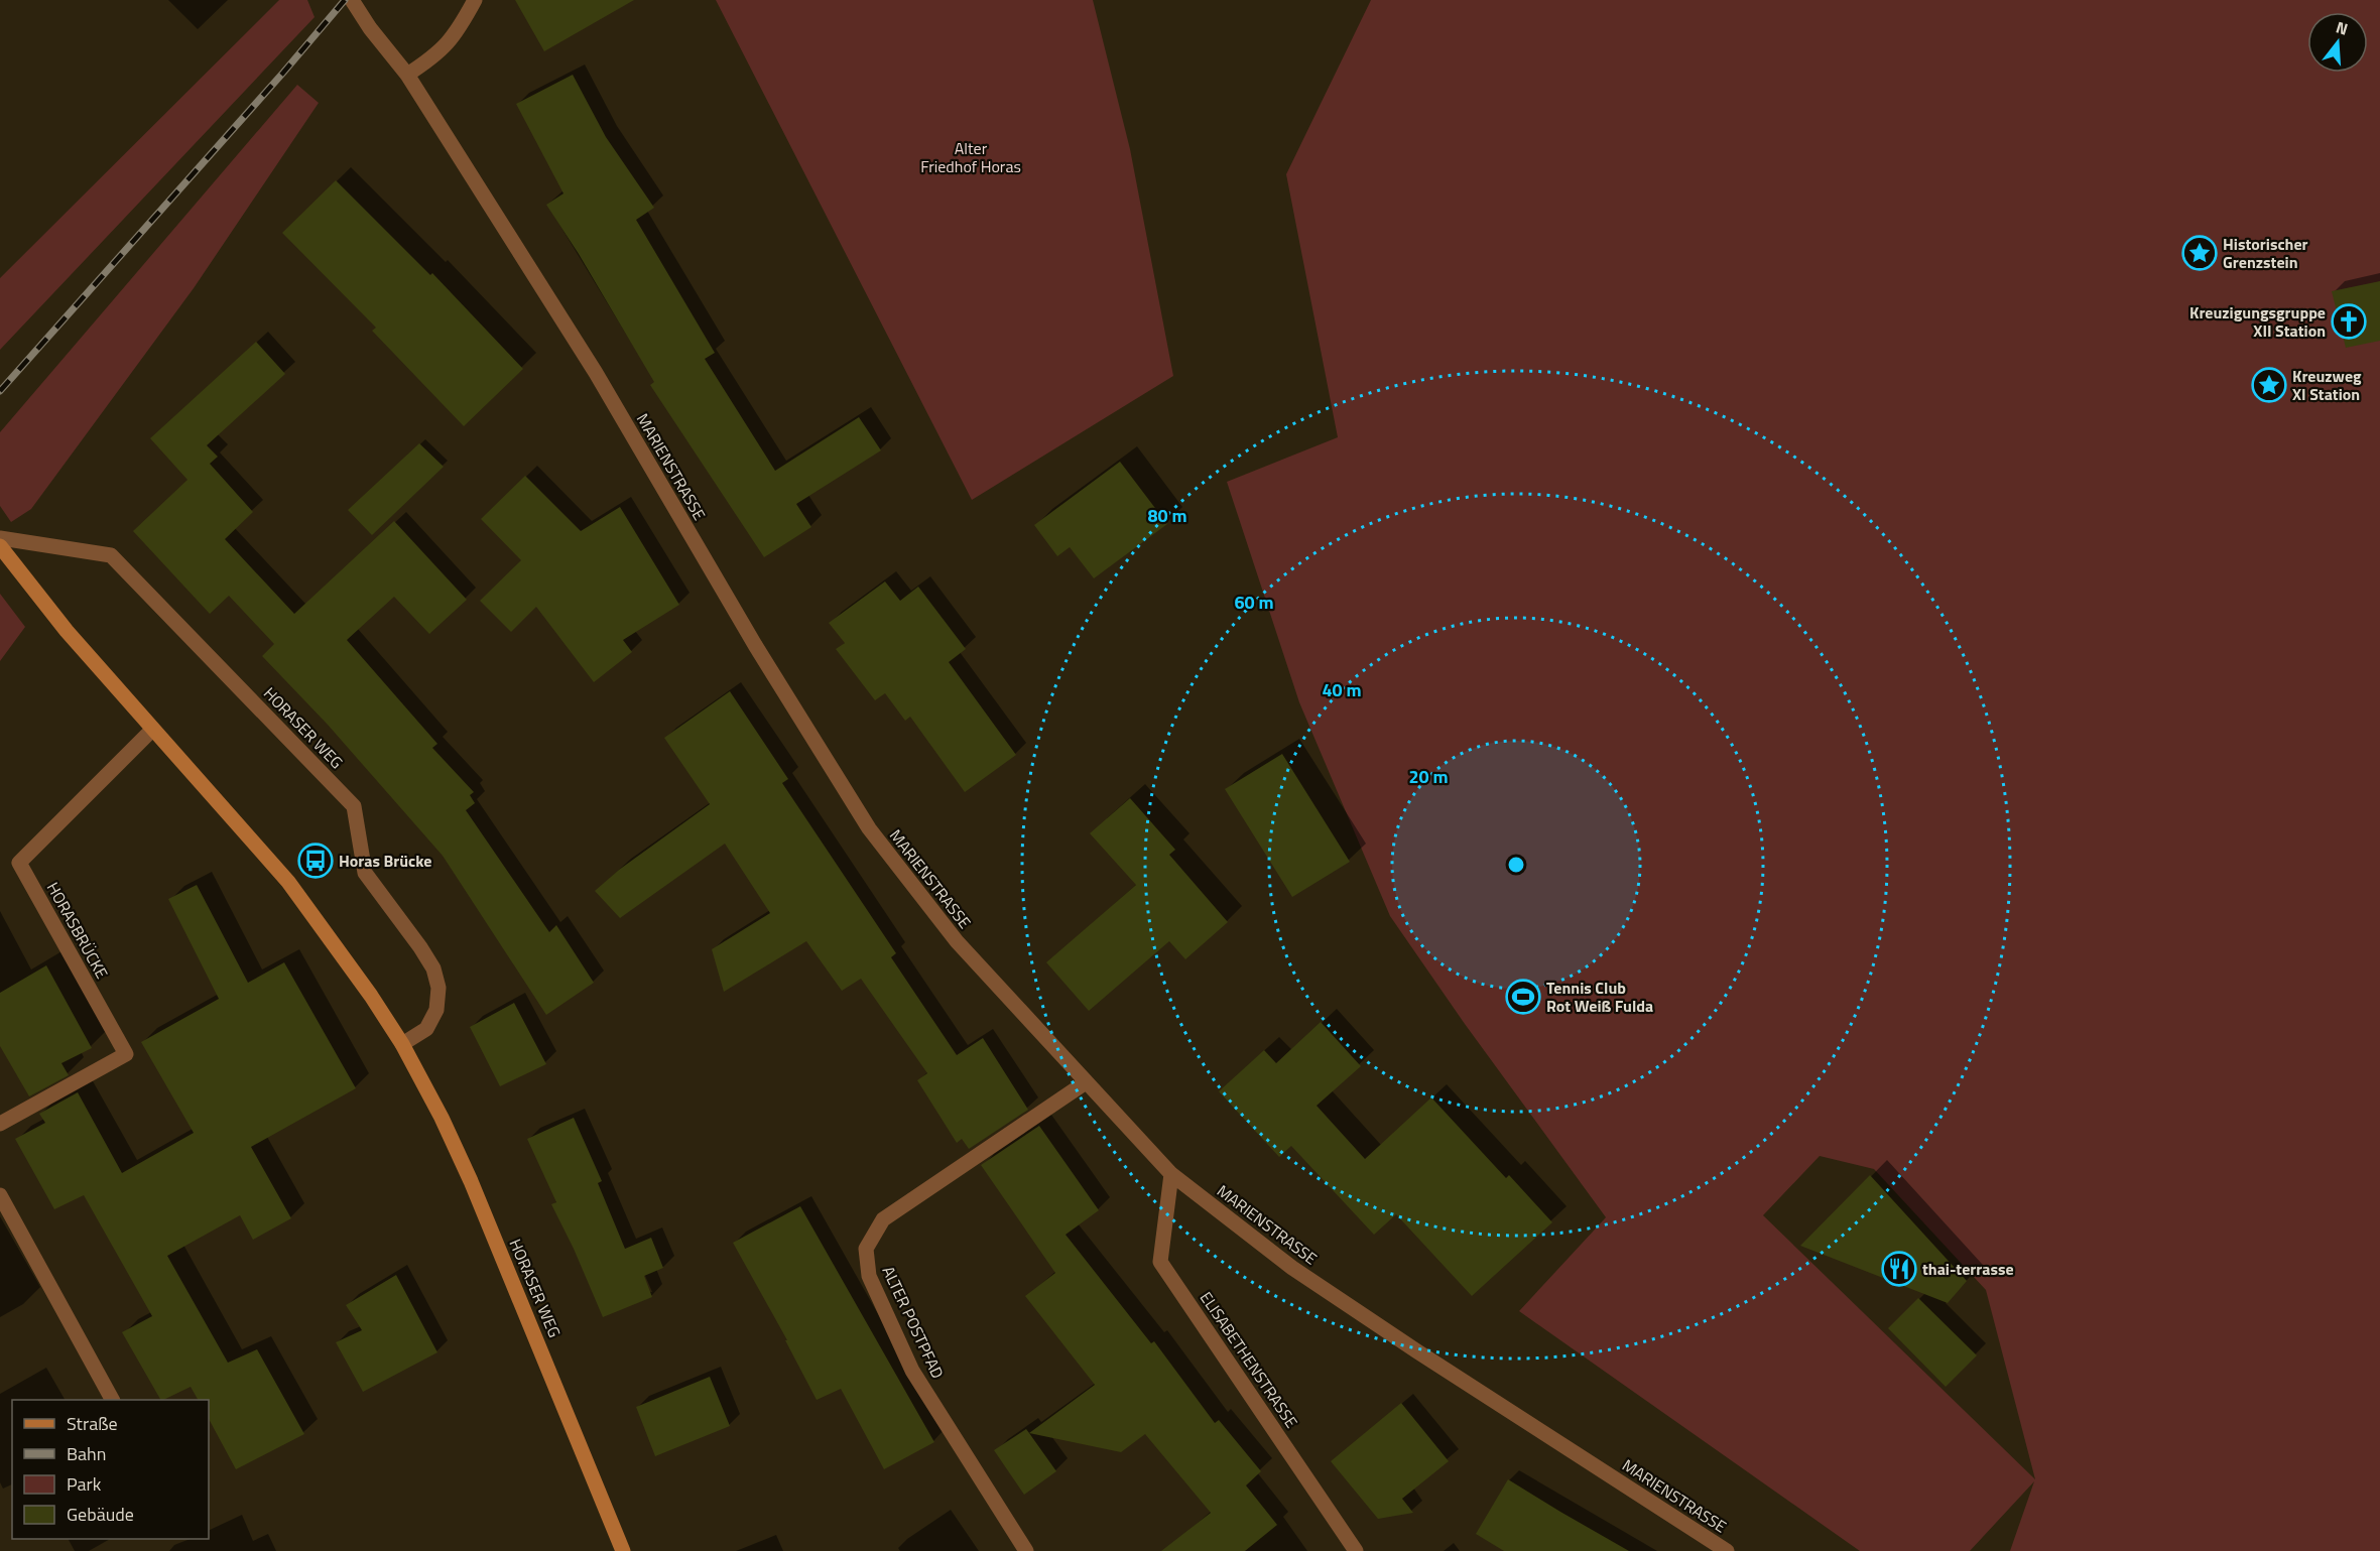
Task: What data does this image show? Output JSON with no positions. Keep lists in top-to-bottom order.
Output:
{
  "streets": {
    "main road": ["HORASER WEG"],
    "street": [
      "MARIENSTRASSE",
      "HORASBRÜCKE",
      "ALTER POSTPFAD",
      "ELISABETHENSTRASSE"
    ]
  },
  "crossings": [
    ["MARIENSTRASSE", "ALTER POSTPFAD"],
    ["MARIENSTRASSE", "ELISABETHENSTRASSE"],
    ["HORASER WEG", "HORASBRÜCKE"]
  ],
  "parks": ["Alter Friedhof Horas"],
  "places": {
    "place": ["Historischer Grenzstein", "Kreuzweg XI Station"],
    "church": ["Kreuzigungsgruppe XII Station"],
    "bus stop": ["Horas Brücke"],
    "sports": ["Tennis Club Rot Weiß Fulda"],
    "restaurant": ["thai-terrasse"]
  },
  "legend": [
    "Straße",
    "Bahn",
    "Park",
    "Gebäude"
  ],
  "north": "top",
  "rings": [
    "80 m",
    "60 m",
    "40 m",
    "20 m"
  ]
}
